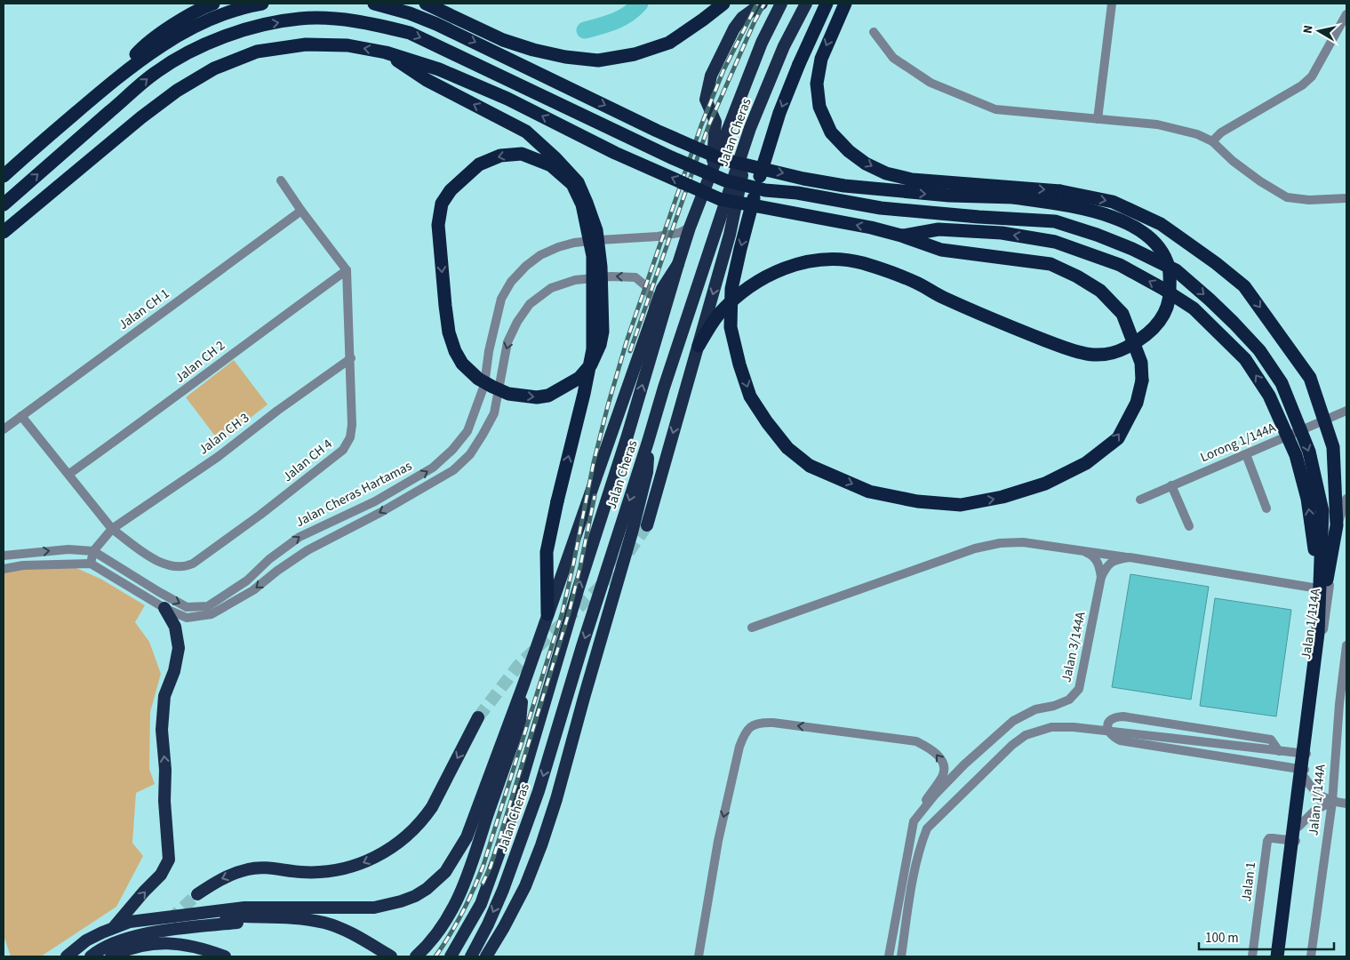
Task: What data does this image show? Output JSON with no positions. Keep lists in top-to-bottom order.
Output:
{
  "streets": {
    "highway": ["Jalan Cheras"],
    "street": [
      "Jalan CH 1",
      "Jalan CH 2",
      "Jalan CH 3",
      "Lorong 1/144A",
      "Jalan CH 4",
      "Jalan Cheras Hartamas",
      "Jalan 1/114A",
      "Jalan 3/144A",
      "Jalan 1/144A",
      "Jalan 1"
    ]
  },
  "crossings": [
    ["Jalan Cheras", "Jalan Cheras Hartamas"],
    ["Jalan CH 1", "Jalan CH 4"],
    ["Jalan CH 2", "Jalan CH 4"],
    ["Jalan CH 3", "Jalan CH 4"],
    ["Jalan CH 3", "Jalan Cheras Hartamas"],
    ["Jalan 1/114A", "Jalan 3/144A"],
    ["Jalan 1/114A", "Jalan 1"]
  ],
  "scale_bar": "100 m",
  "north": "left"
}
